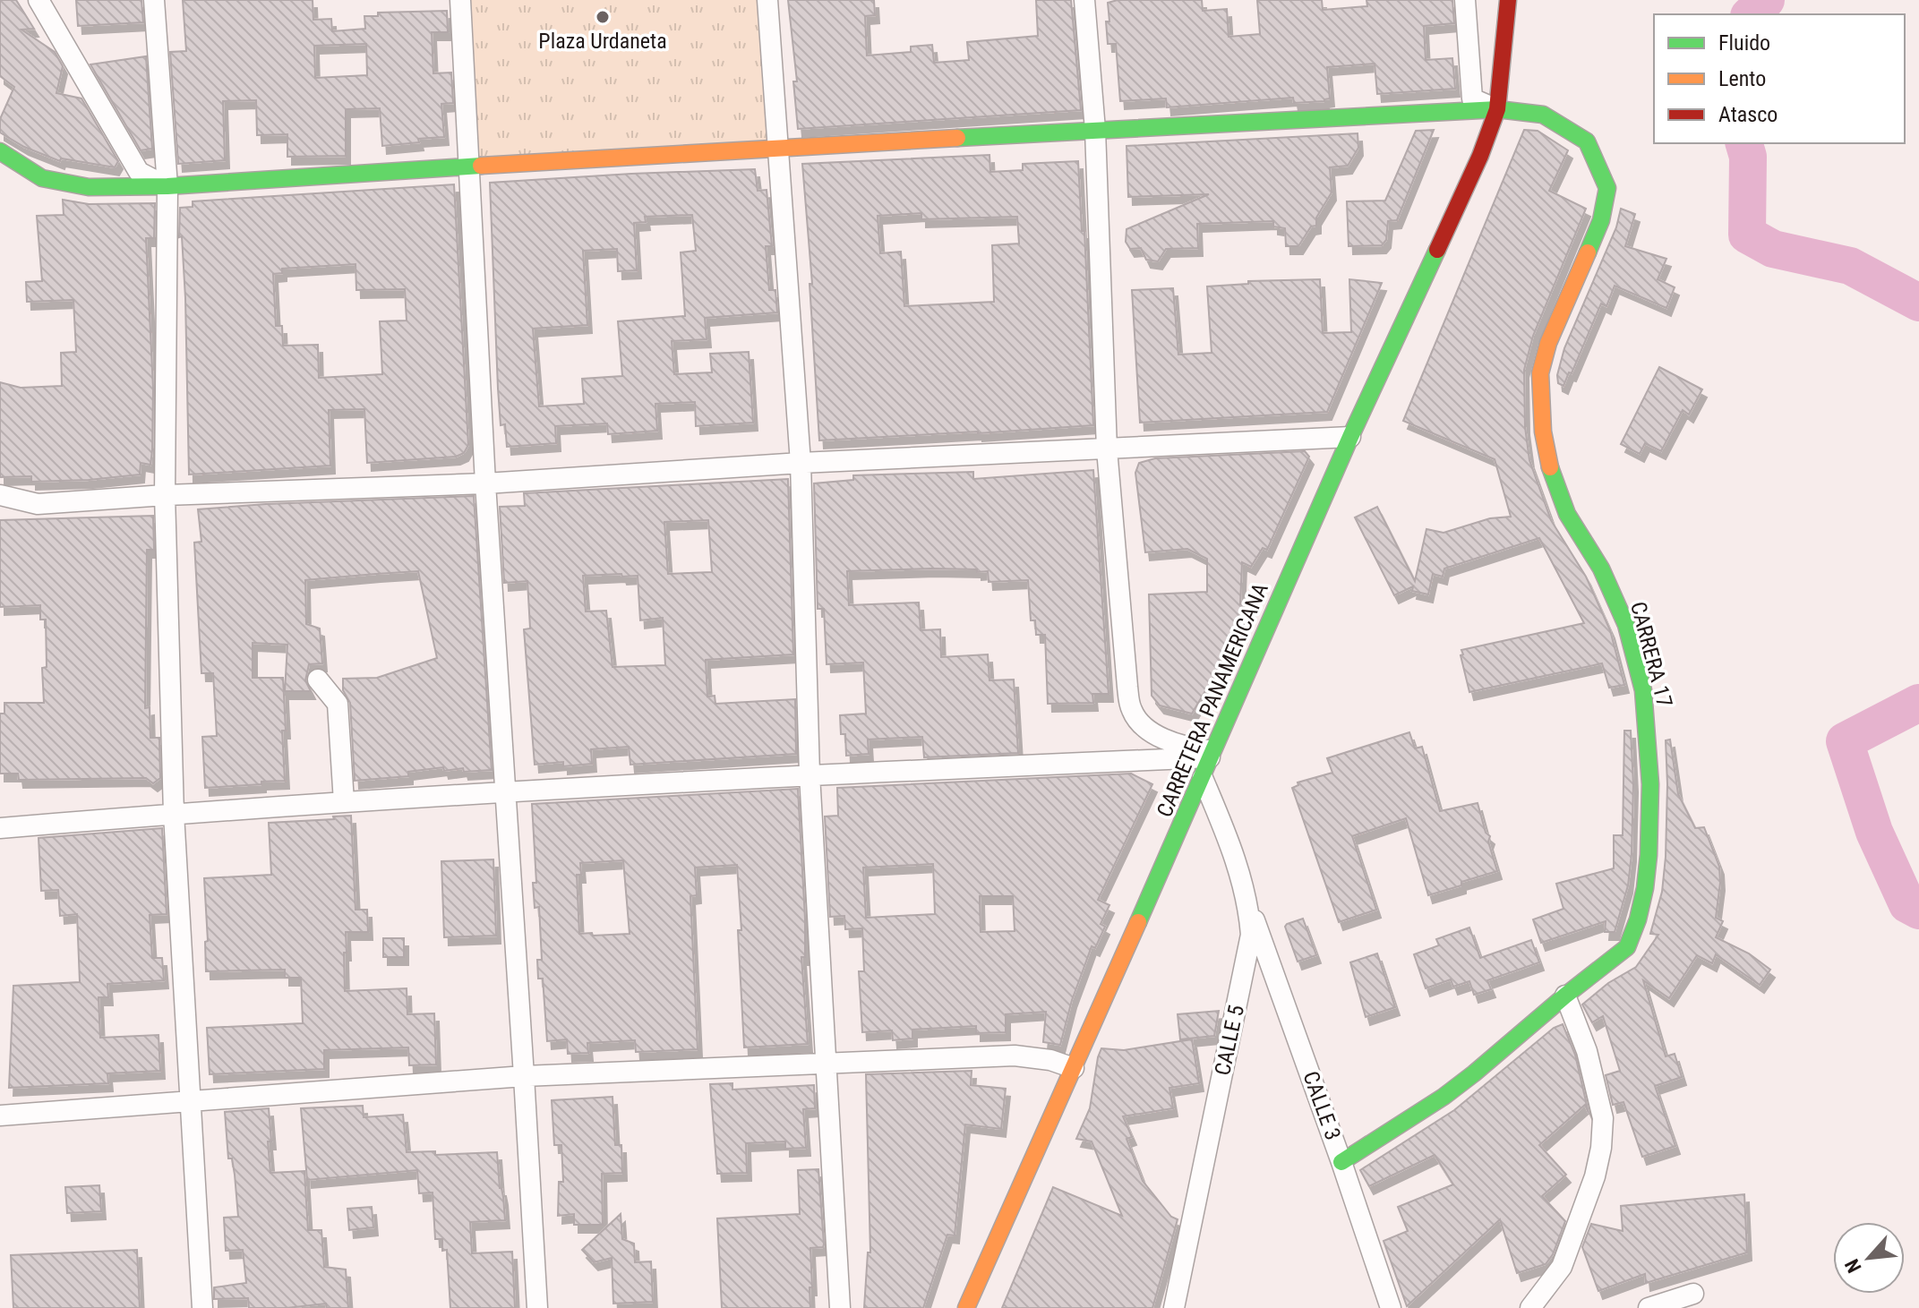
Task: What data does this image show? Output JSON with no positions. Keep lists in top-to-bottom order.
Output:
{
  "streets": {
    "street": [
      "CARRERA 17",
      "CARRETERA PANAMERICANA",
      "CALLE 5",
      "CALLE 3"
    ]
  },
  "crossings": [
    ["CARRERA 17", "CARRETERA PANAMERICANA"],
    ["CARRERA 17", "CALLE 3"],
    ["CARRETERA PANAMERICANA", "CALLE 5"],
    ["CALLE 5", "CALLE 3"]
  ],
  "places": ["Plaza Urdaneta"],
  "legend": ["Fluido", "Lento", "Atasco"],
  "north": "bottom left"
}
